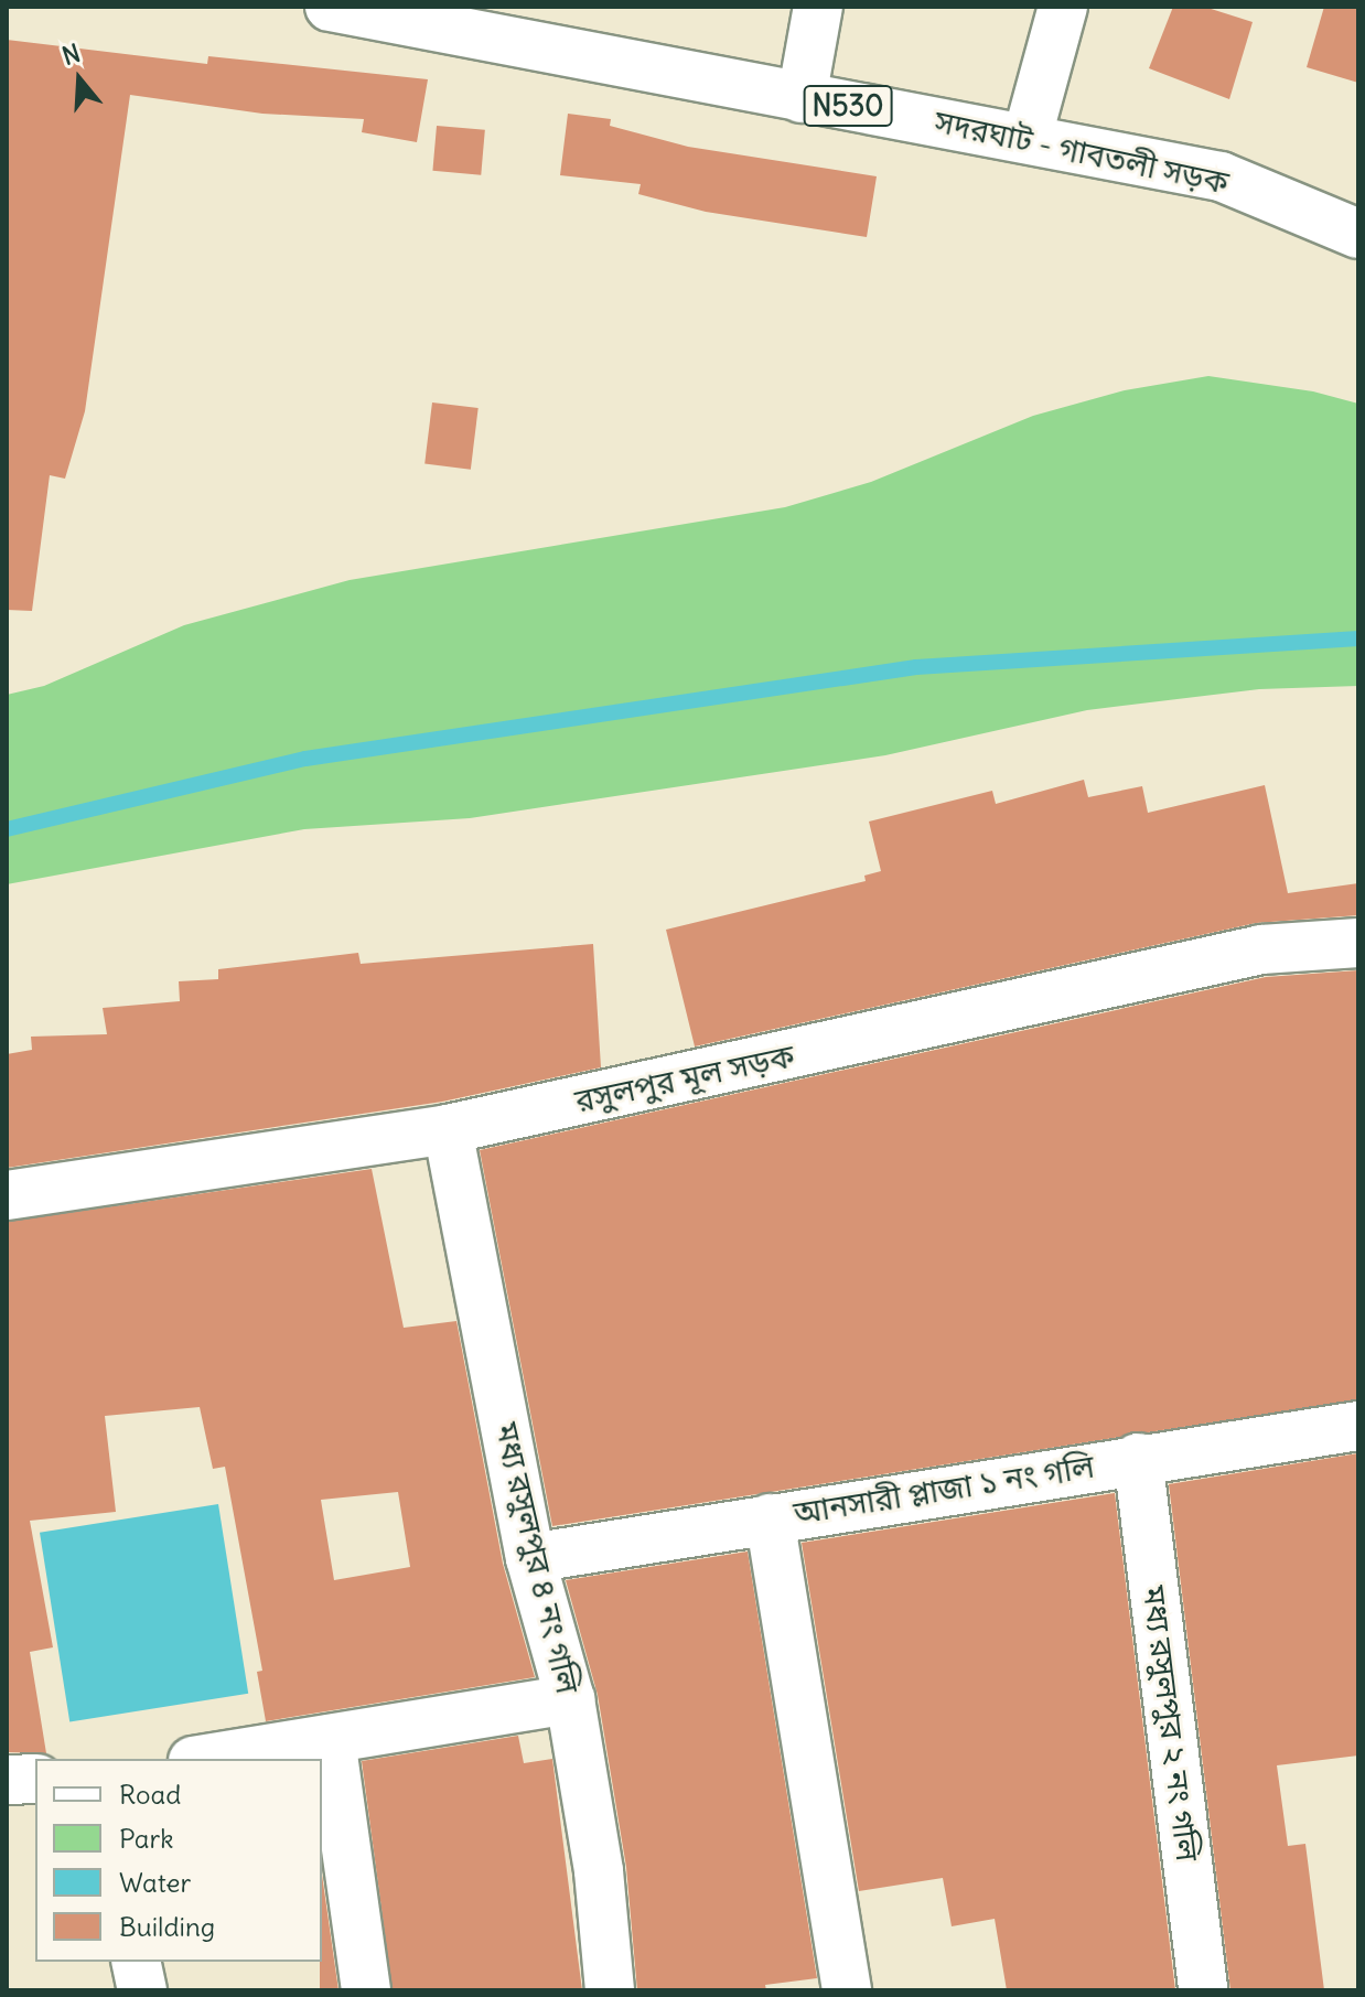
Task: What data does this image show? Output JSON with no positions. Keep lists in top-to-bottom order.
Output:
{
  "streets": {
    "main road": [
      "N530",
      "সদরঘাট - গাবতলী সড়ক",
      "রসুলপুর মূল সড়ক",
      "আনসারী প্লাজা ১ নং গলি",
      "মধ্য রসুলপুর ৪ নং গলি",
      "মধ্য রসুলপুর ২ নং গলি"
    ]
  },
  "crossings": [
    ["রসুলপুর মূল সড়ক", "মধ্য রসুলপুর ৪ নং গলি"],
    ["আনসারী প্লাজা ১ নং গলি", "মধ্য রসুলপুর ৪ নং গলি"],
    ["আনসারী প্লাজা ১ নং গলি", "মধ্য রসুলপুর ২ নং গলি"]
  ],
  "legend": [
    "Road",
    "Park",
    "Water",
    "Building"
  ],
  "north": "top"
}
